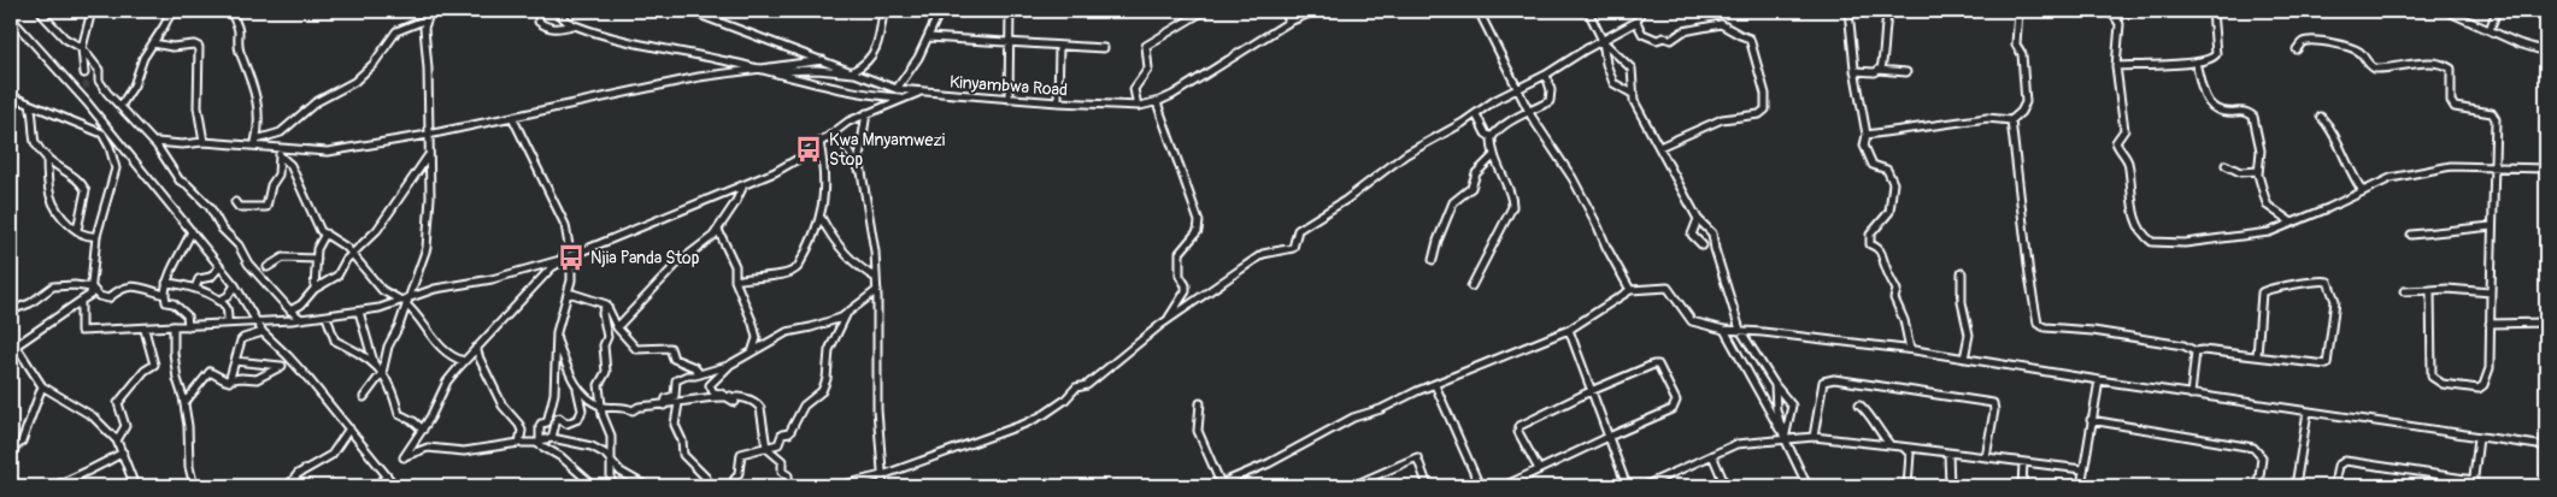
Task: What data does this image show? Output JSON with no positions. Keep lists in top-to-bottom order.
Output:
{
  "streets": {
    "street": ["Kinyambwa Road"]
  },
  "places": {
    "bus stop": ["Kwa Mnyamwezi Stop", "Njia Panda Stop"]
  }
}
